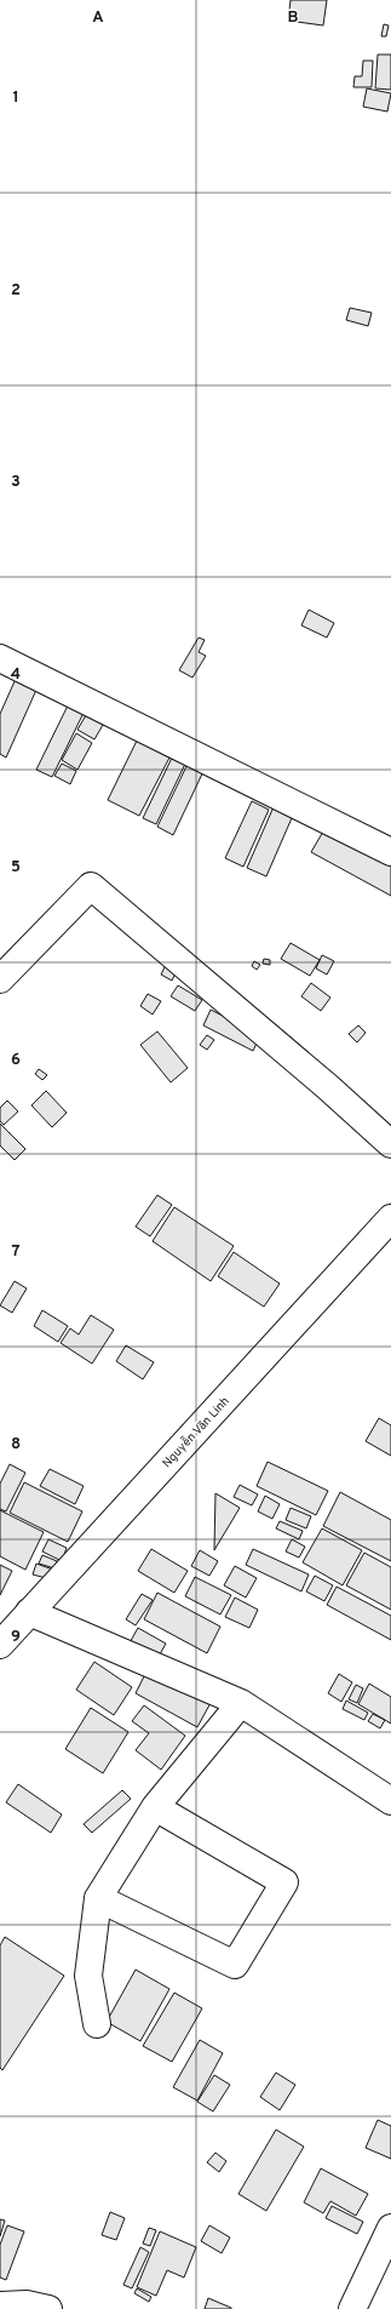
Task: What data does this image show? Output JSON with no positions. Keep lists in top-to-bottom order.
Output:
{
  "streets": {
    "main road": ["Nguyễn Văn Linh"]
  },
  "grid": {
    "columns": ["A", "B"],
    "rows": [
      "1",
      "2",
      "3",
      "4",
      "5",
      "6",
      "7",
      "8",
      "9"
    ]
  }
}
